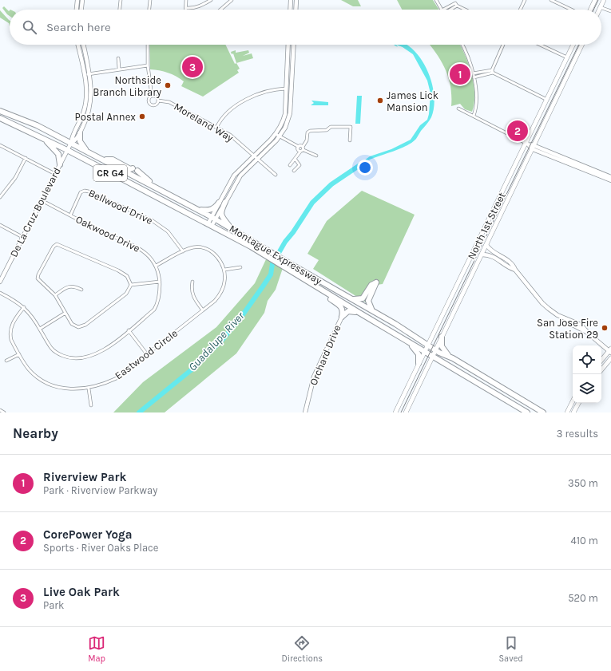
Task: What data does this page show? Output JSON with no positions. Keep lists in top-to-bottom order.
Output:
{
  "streets": {
    "highway": ["CR G4", "Montague Expressway"],
    "main road": ["De La Cruz Boulevard", "North 1st Street", "Orchard Drive"],
    "street": [
      "Moreland Way",
      "Bellwood Drive",
      "Oakwood Drive",
      "Eastwood Circle"
    ]
  },
  "crossings": [
    ["Bellwood Drive", "Oakwood Drive"],
    ["De La Cruz Boulevard", "Oakwood Drive"],
    ["De La Cruz Boulevard", "Montague Expressway"],
    ["North 1st Street", "Montague Expressway"],
    ["Oakwood Drive", "Eastwood Circle"]
  ],
  "water": ["Guadalupe River"],
  "places": [
    "Northside Branch Library",
    "James Lick Mansion",
    "Postal Annex",
    "San Jose Fire Station 29"
  ],
  "page": {
    "search": "Search here",
    "pins": ["3", "1", "2"],
    "heading": ["Nearby", "3 results"],
    "list": [
      {
        "mark": "1",
        "name": "Riverview Park",
        "note": "Park · Riverview Parkway",
        "value": "350 m"
      },
      {
        "mark": "2",
        "name": "CorePower Yoga",
        "note": "Sports · River Oaks Place",
        "value": "410 m"
      },
      {
        "mark": "3",
        "name": "Live Oak Park",
        "note": "Park",
        "value": "520 m"
      }
    ],
    "nav": ["Map", "Directions", "Saved"]
  }
}
